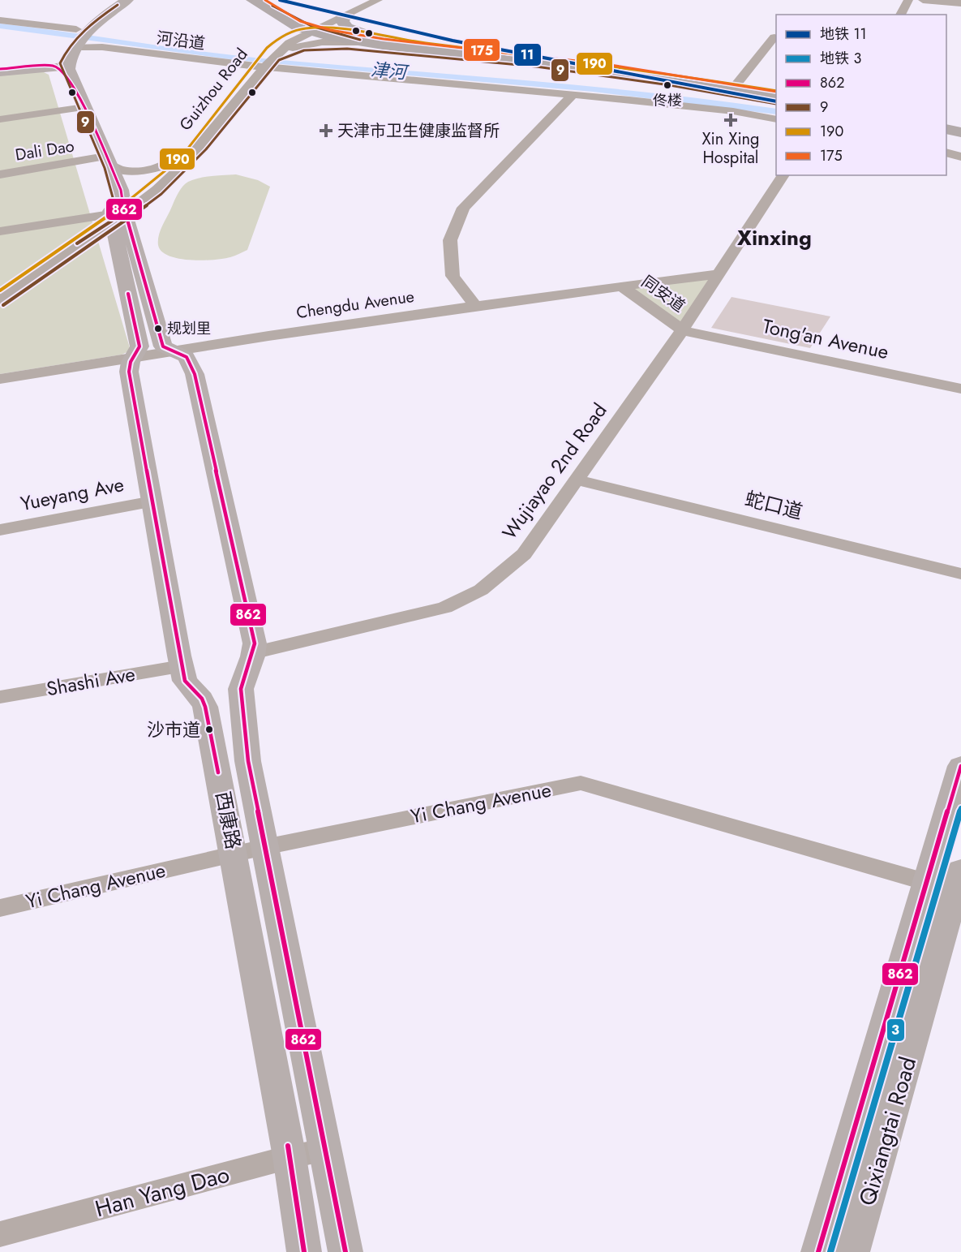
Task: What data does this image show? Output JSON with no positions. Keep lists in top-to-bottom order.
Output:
{
  "streets": {
    "main road": ["西康路", "Qixiangtai Road"],
    "street": [
      "河沿道",
      "Guizhou Road",
      "Dali Dao",
      "同安道",
      "Chengdu Avenue",
      "Tong'an Avenue",
      "Wujiayao 2nd Road",
      "Yueyang Ave",
      "蛇口道",
      "Shashi Ave",
      "Yi Chang Avenue",
      "Han Yang Dao"
    ]
  },
  "crossings": [
    ["河沿道", "Guizhou Road"],
    ["Guizhou Road", "西康路"],
    ["Dali Dao", "西康路"],
    ["同安道", "Chengdu Avenue"],
    ["同安道", "Tong'an Avenue"],
    ["同安道", "Wujiayao 2nd Road"],
    ["Chengdu Avenue", "Wujiayao 2nd Road"],
    ["Chengdu Avenue", "西康路"],
    ["Tong'an Avenue", "Wujiayao 2nd Road"],
    ["Wujiayao 2nd Road", "蛇口道"],
    ["Wujiayao 2nd Road", "西康路"],
    ["Yueyang Ave", "西康路"],
    ["Shashi Ave", "西康路"],
    ["Yi Chang Avenue", "西康路"],
    ["Yi Chang Avenue", "Qixiangtai Road"],
    ["西康路", "Han Yang Dao"]
  ],
  "districts": ["Xinxing"],
  "water": ["津河"],
  "places": {
    "other": ["佟楼", "规划里", "沙市道"],
    "health": ["Xin Xing Hospital", "天津市卫生健康监督所"]
  },
  "lines": [
    "metro line 11",
    "transit line 175",
    "transit line 9",
    "transit line 190",
    "transit line 862",
    "metro line 3"
  ],
  "legend": [
    "地铁 11",
    "地铁 3",
    "862",
    "9",
    "190",
    "175"
  ]
}
